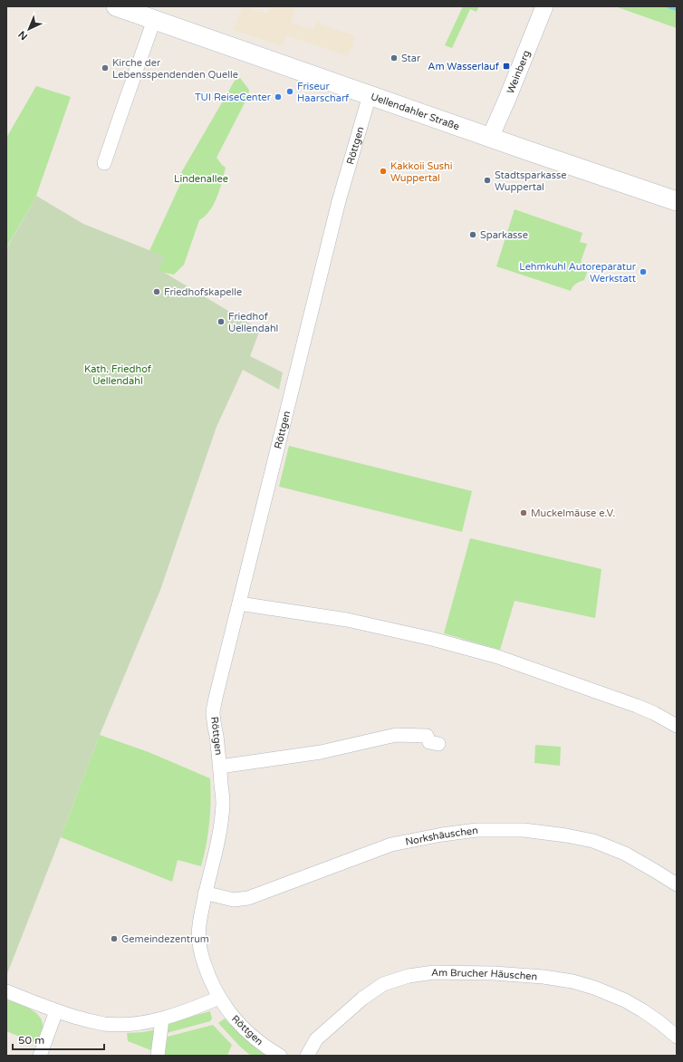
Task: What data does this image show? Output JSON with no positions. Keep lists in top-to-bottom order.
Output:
{
  "streets": {
    "main road": ["Uellendahler Straße"],
    "street": [
      "Weinberg",
      "Röttgen",
      "Norkshäuschen",
      "Am Brucher Häuschen"
    ]
  },
  "crossings": [
    ["Weinberg", "Uellendahler Straße"],
    ["Uellendahler Straße", "Röttgen"],
    ["Röttgen", "Norkshäuschen"]
  ],
  "parks": ["Lindenallee", "Kath. Friedhof Uellendahl"],
  "places": {
    "other": [
      "Star",
      "Kirche der Lebensspendenden Quelle",
      "Friseur Haarscharf",
      "TUI ReiseCenter",
      "Kakkoii Sushi Wuppertal",
      "Stadtsparkasse Wuppertal",
      "Sparkasse",
      "Lehmkuhl Autoreparatur Werkstatt",
      "Friedhofskapelle",
      "Friedhof Uellendahl",
      "Muckelmäuse e.V.",
      "Gemeindezentrum"
    ],
    "transit": ["Am Wasserlauf"]
  },
  "scale_bar": "50 m",
  "north": "bottom left"
}
